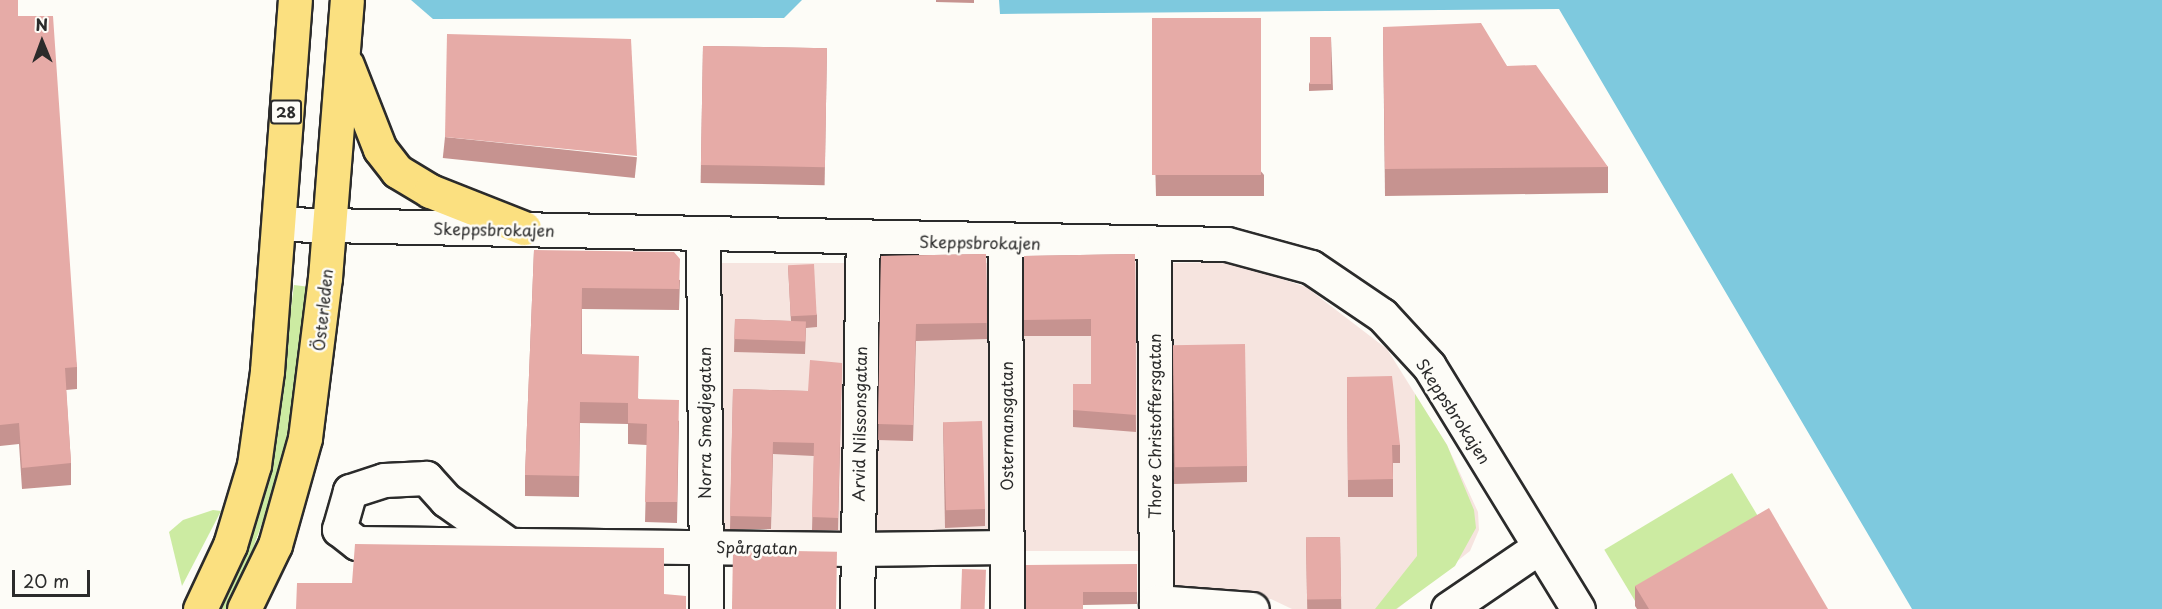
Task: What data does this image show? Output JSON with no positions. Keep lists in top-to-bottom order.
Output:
{
  "streets": {
    "main road": ["28", "Österleden"],
    "street": [
      "Skeppsbrokajen",
      "Norra Smedjegatan",
      "Arvid Nilssonsgatan",
      "Ostermansgatan",
      "Thore Christoffersgatan",
      "Spårgatan"
    ]
  },
  "crossings": [
    ["28", "Skeppsbrokajen"],
    ["Skeppsbrokajen", "Österleden"],
    ["Skeppsbrokajen", "Norra Smedjegatan"],
    ["Skeppsbrokajen", "Arvid Nilssonsgatan"],
    ["Skeppsbrokajen", "Ostermansgatan"],
    ["Skeppsbrokajen", "Thore Christoffersgatan"],
    ["Norra Smedjegatan", "Spårgatan"],
    ["Arvid Nilssonsgatan", "Spårgatan"],
    ["Ostermansgatan", "Spårgatan"]
  ],
  "scale_bar": "20 m",
  "north": "top"
}
